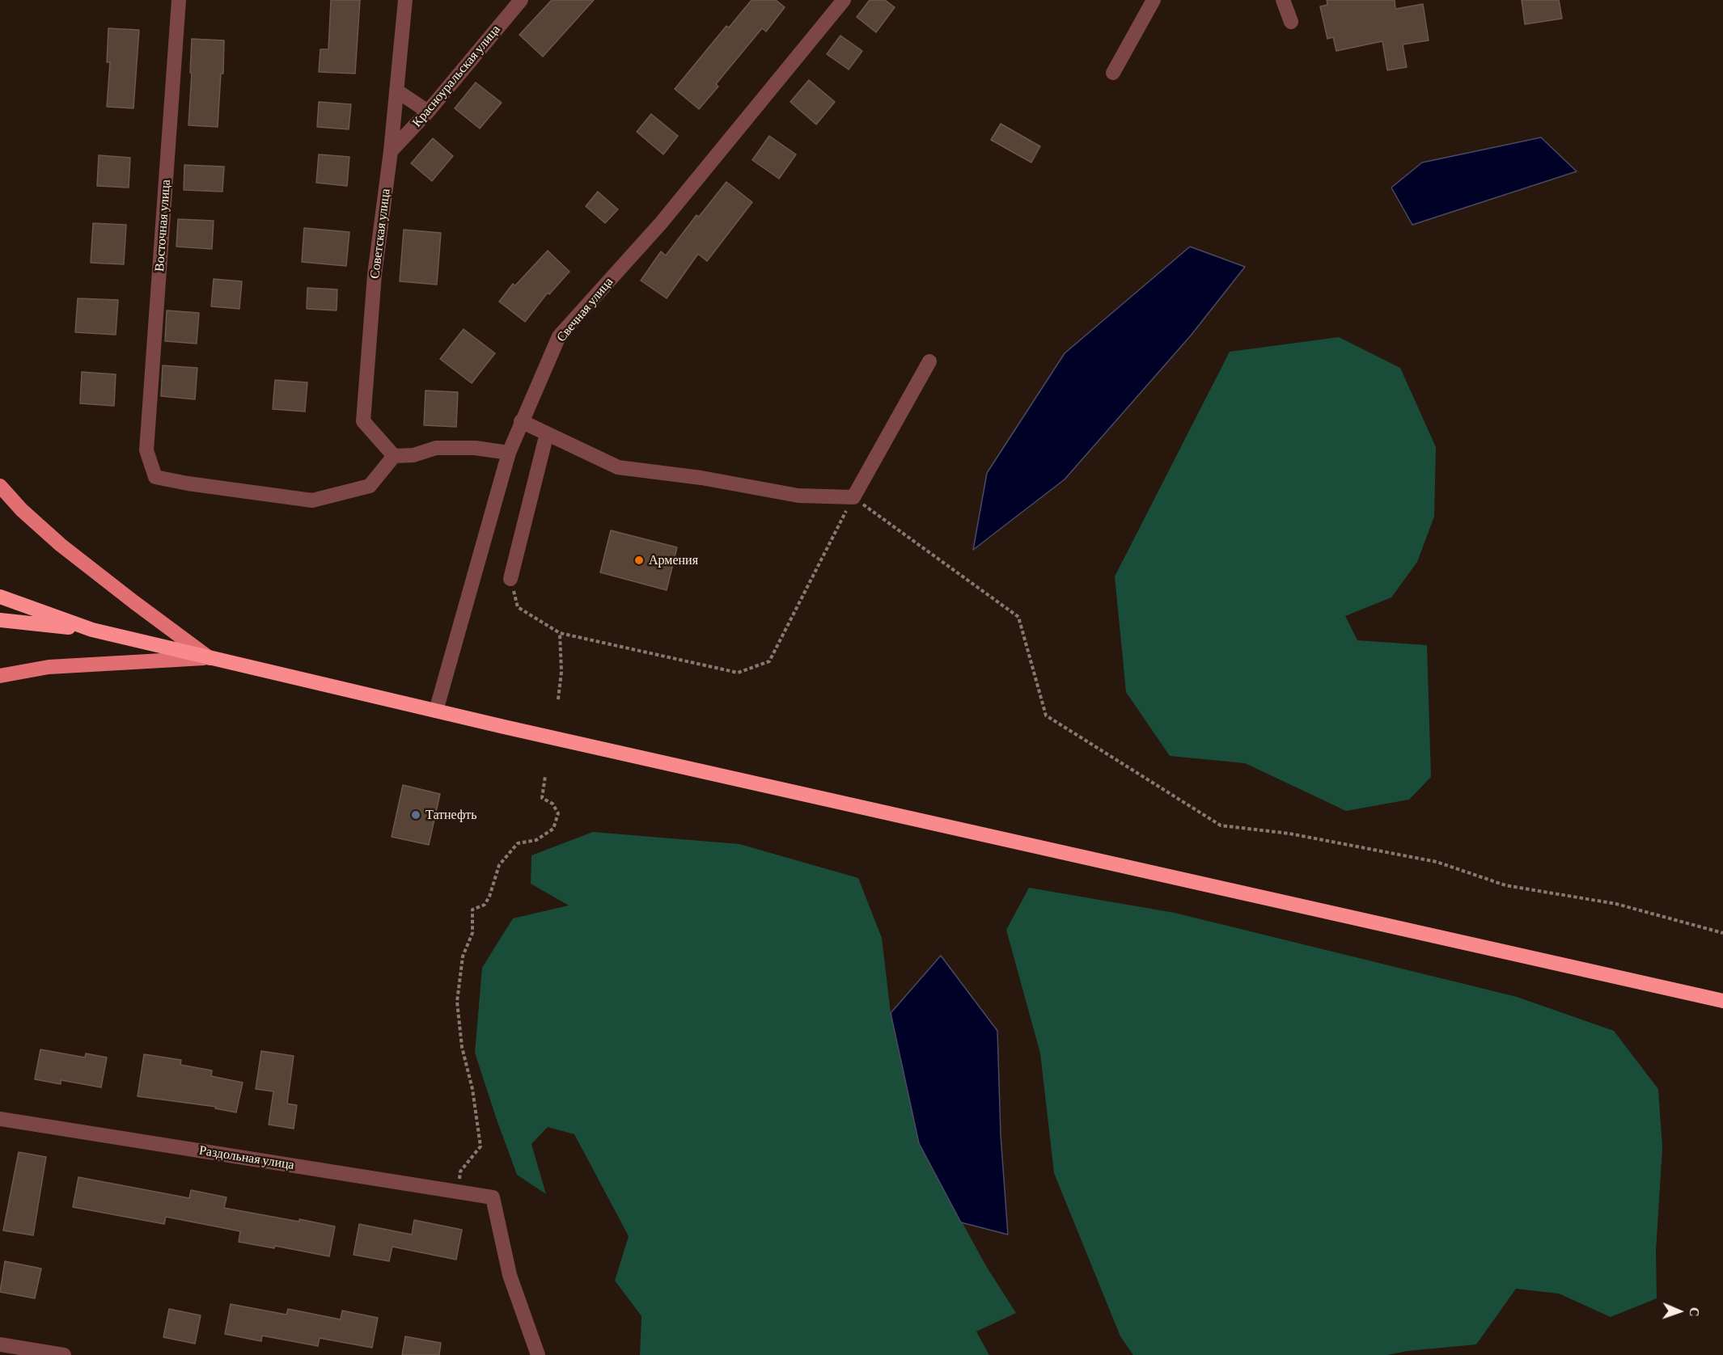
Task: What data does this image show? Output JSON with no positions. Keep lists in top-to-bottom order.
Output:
{
  "streets": {
    "street": [
      "Красноуральская улица",
      "Восточная улица",
      "Советская улица",
      "Свечная улица",
      "Раздольная улица"
    ]
  },
  "crossings": [
    ["Красноуральская улица", "Советская улица"],
    ["Восточная улица", "Советская улица"]
  ],
  "places": ["Армения", "Татнефть"],
  "north": "right"
}
